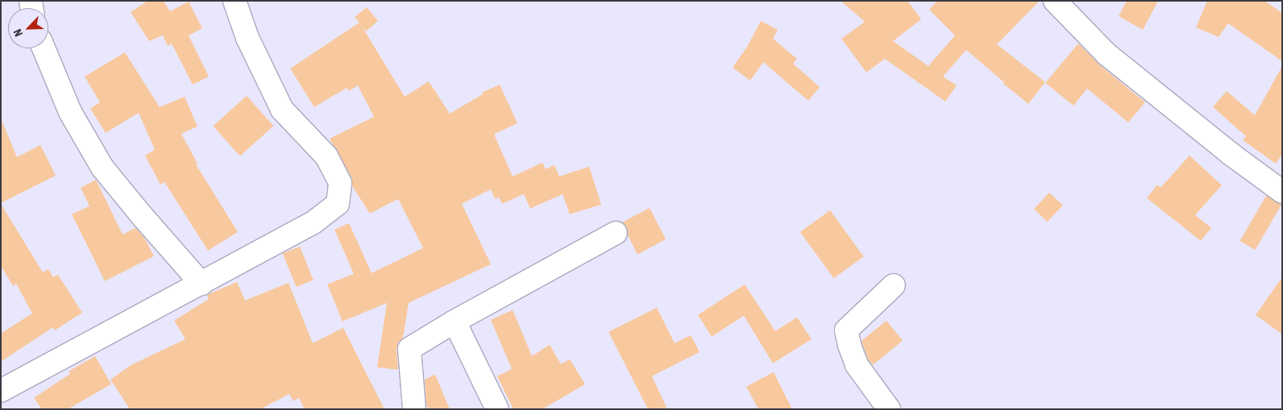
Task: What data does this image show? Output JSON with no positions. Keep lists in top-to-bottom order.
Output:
{
  "north": "bottom left"
}
